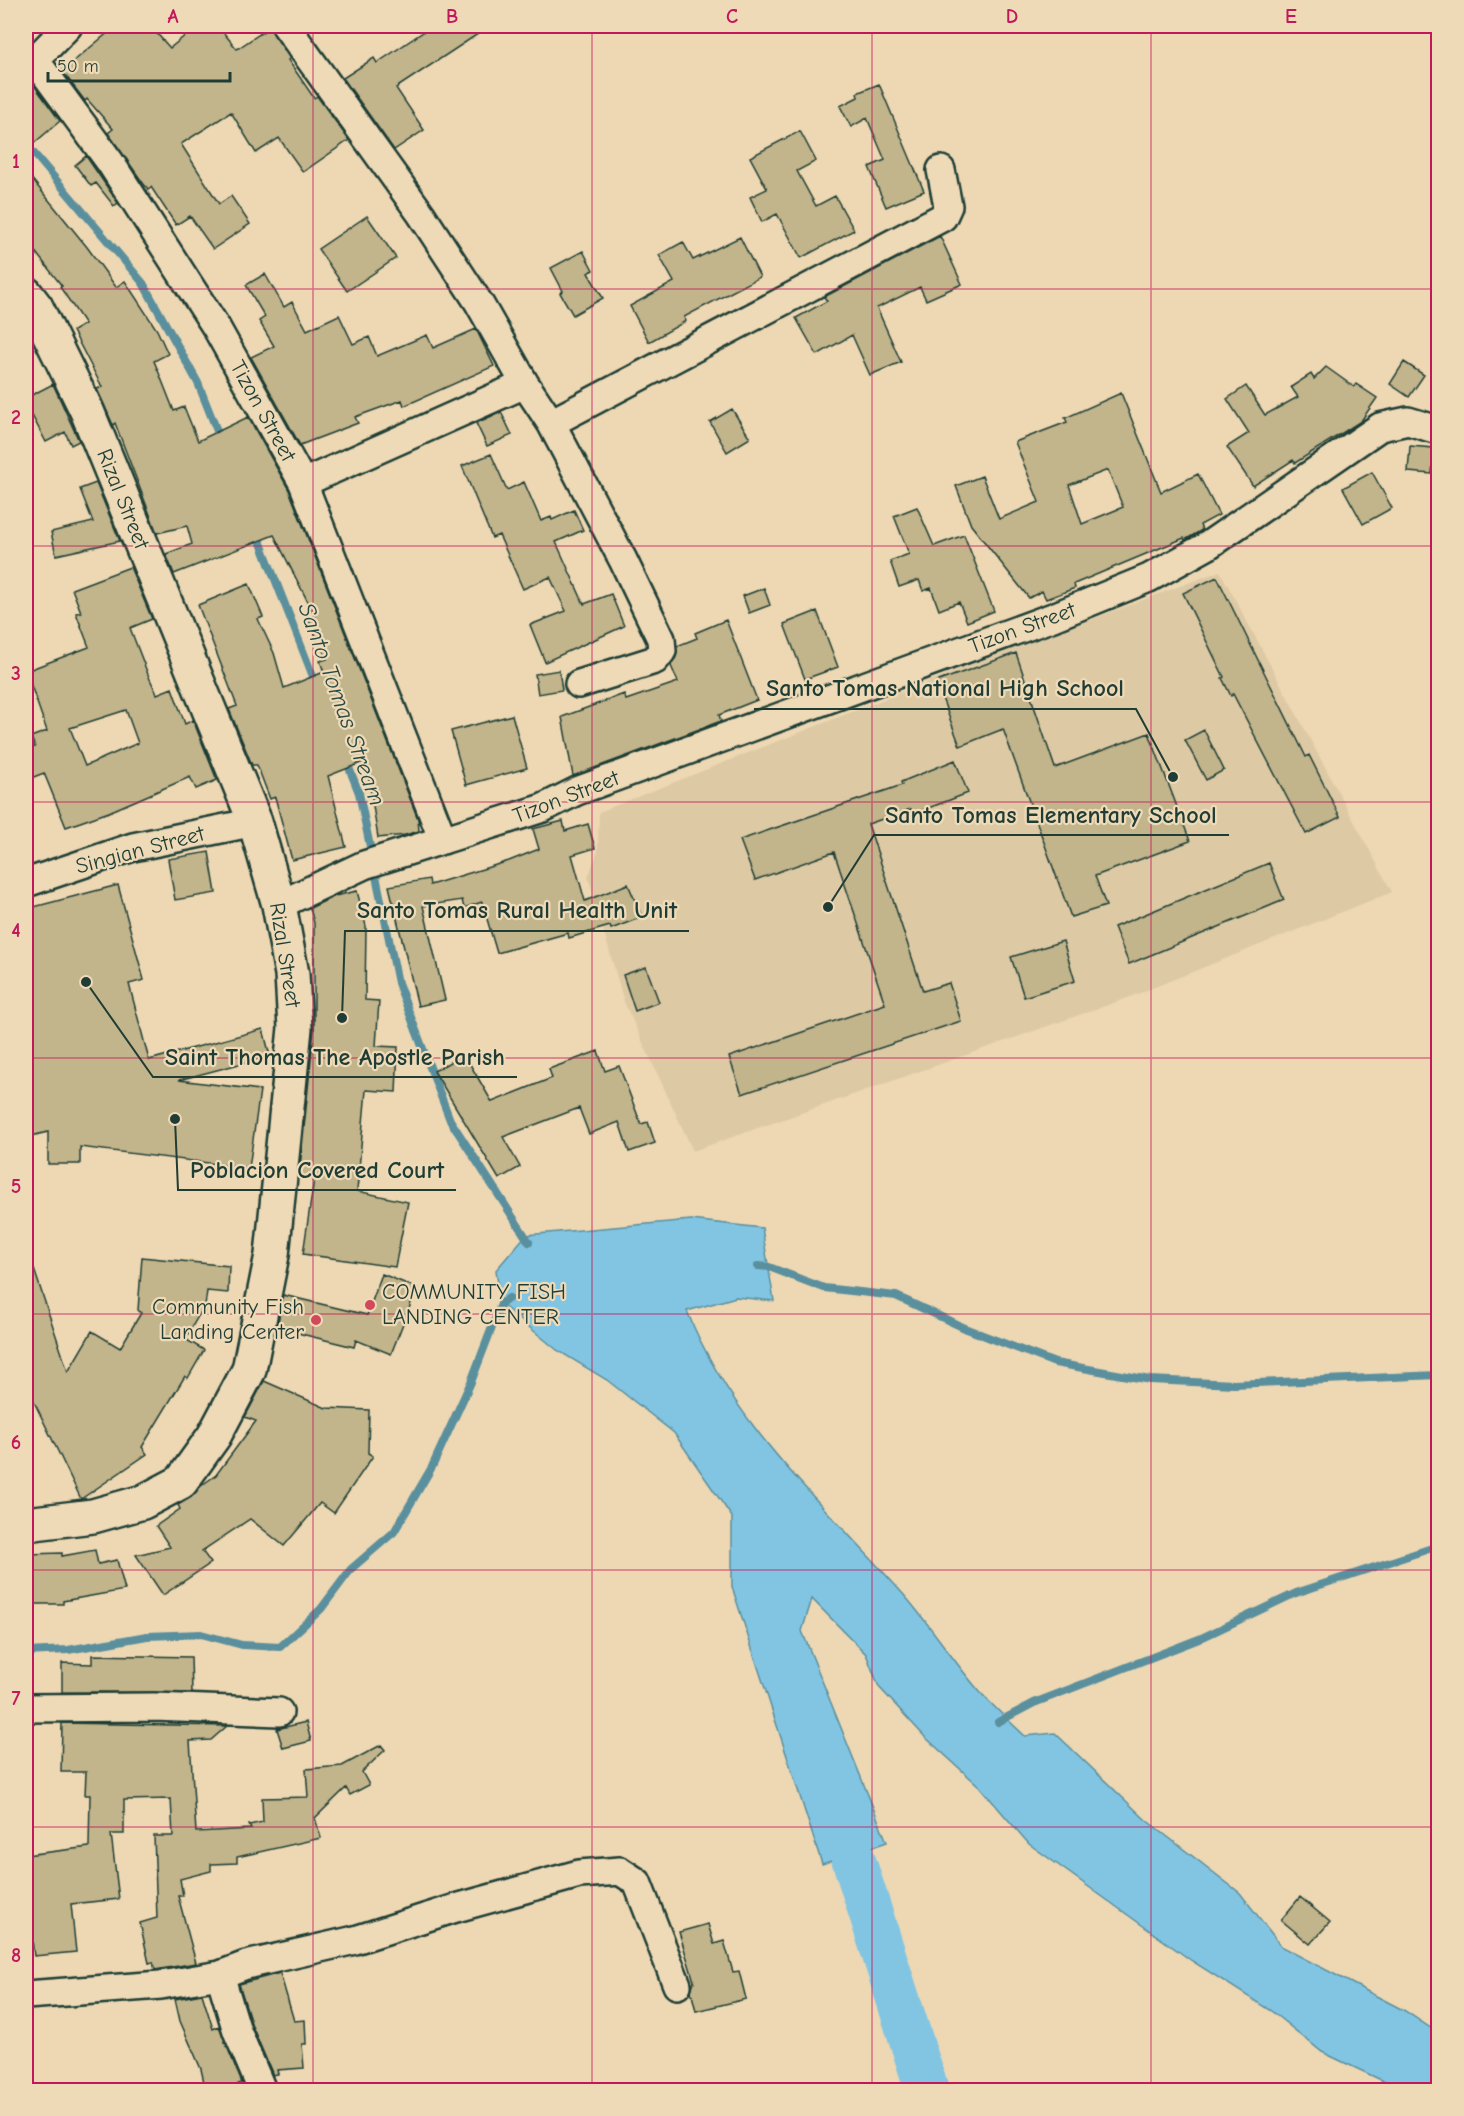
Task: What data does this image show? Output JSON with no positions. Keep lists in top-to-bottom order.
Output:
{
  "streets": {
    "street": ["Tizon Street", "Rizal Street", "Singian Street"]
  },
  "crossings": [
    ["Tizon Street", "Rizal Street"],
    ["Rizal Street", "Singian Street"]
  ],
  "water": ["Santo Tomas Stream"],
  "places": [
    "Santo Tomas National High School",
    "Santo Tomas Elementary School",
    "Saint Thomas The Apostle Parish",
    "Santo Tomas Rural Health Unit",
    "Poblacion Covered Court",
    "COMMUNITY FISH LANDING CENTER",
    "Community Fish Landing Center"
  ],
  "scale_bar": "50 m",
  "grid": {
    "columns": [
      "A",
      "B",
      "C",
      "D",
      "E"
    ],
    "rows": [
      "1",
      "2",
      "3",
      "4",
      "5",
      "6",
      "7",
      "8"
    ]
  }
}
